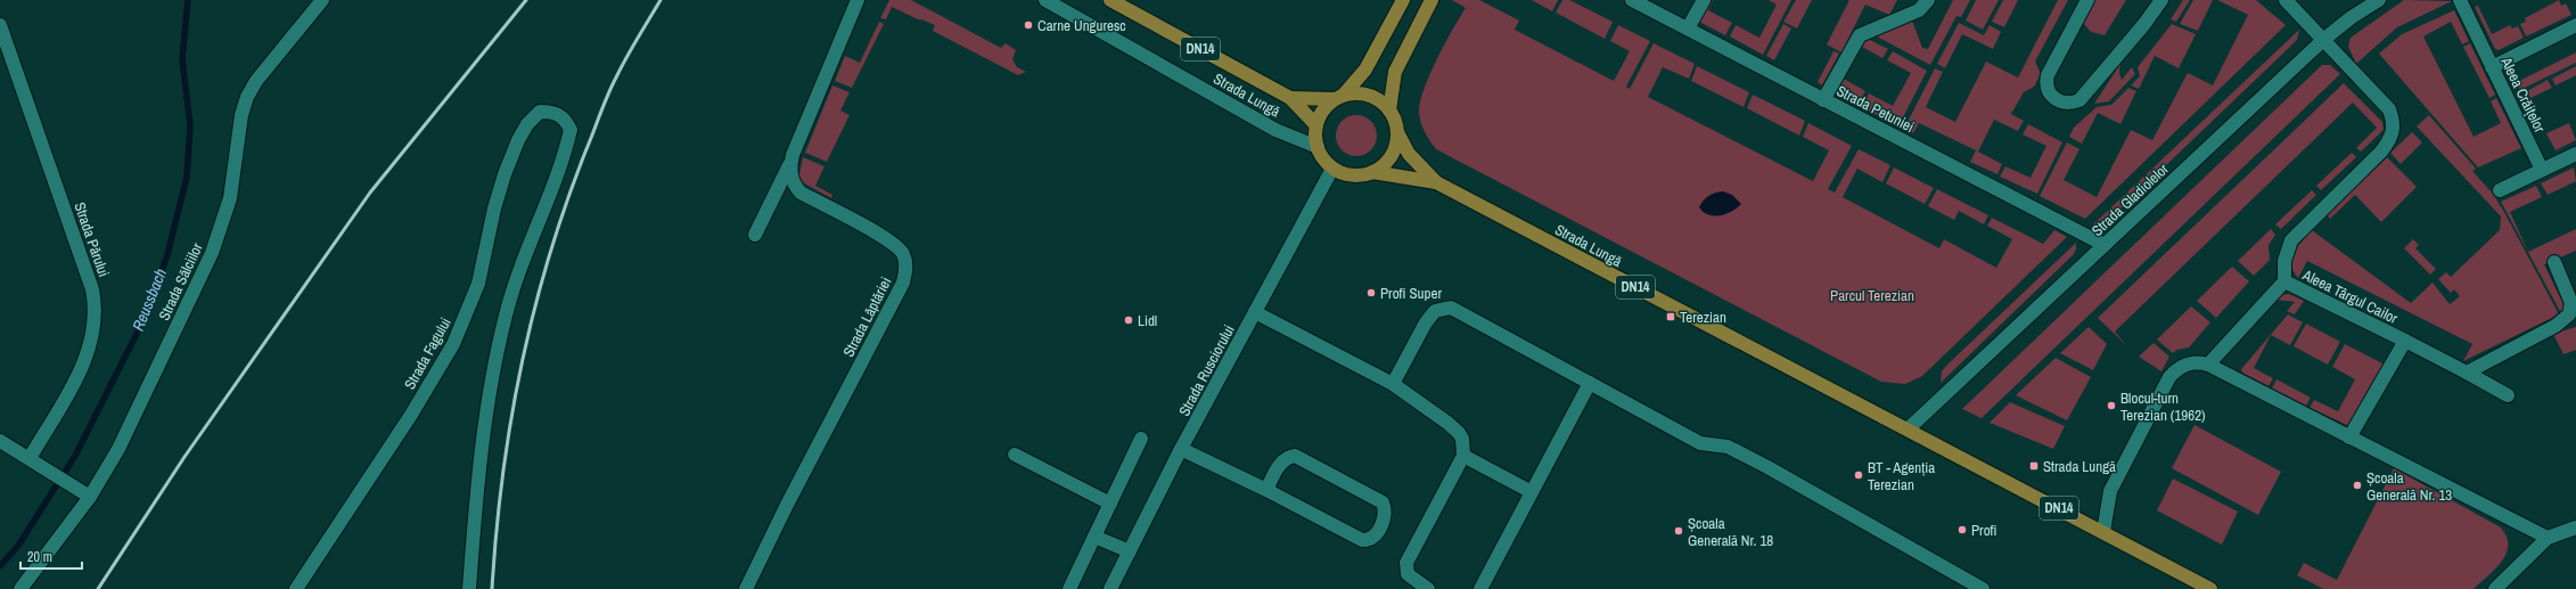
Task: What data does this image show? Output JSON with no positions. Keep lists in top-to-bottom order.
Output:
{
  "streets": {
    "main road": ["DN14", "Strada Lungă"],
    "street": [
      "Aleea Crăițelor",
      "Strada Petuniei",
      "Strada Gladiolelor",
      "Strada Părului",
      "Strada Sălciilor",
      "Aleea Târgul Cailor",
      "Strada Lăptăriei",
      "Strada Fagului",
      "Strada Rusciorului"
    ]
  },
  "crossings": [
    ["DN14", "Strada Lungă"],
    ["DN14", "Strada Rusciorului"],
    ["Strada Lungă", "Strada Gladiolelor"],
    ["Strada Lungă", "Strada Rusciorului"],
    ["Strada Petuniei", "Strada Gladiolelor"]
  ],
  "water": ["Reussbach"],
  "parks": ["Parcul Terezian"],
  "places": {
    "other": [
      "Carne Unguresc",
      "Profi Super",
      "Lidl",
      "Blocul-turn Terezian (1962)",
      "BT - Agenția Terezian",
      "Școala Generală Nr. 13",
      "Profi",
      "Școala Generală Nr. 18"
    ],
    "transit": ["Terezian", "Strada Lungă"]
  },
  "scale_bar": "20 m"
}
